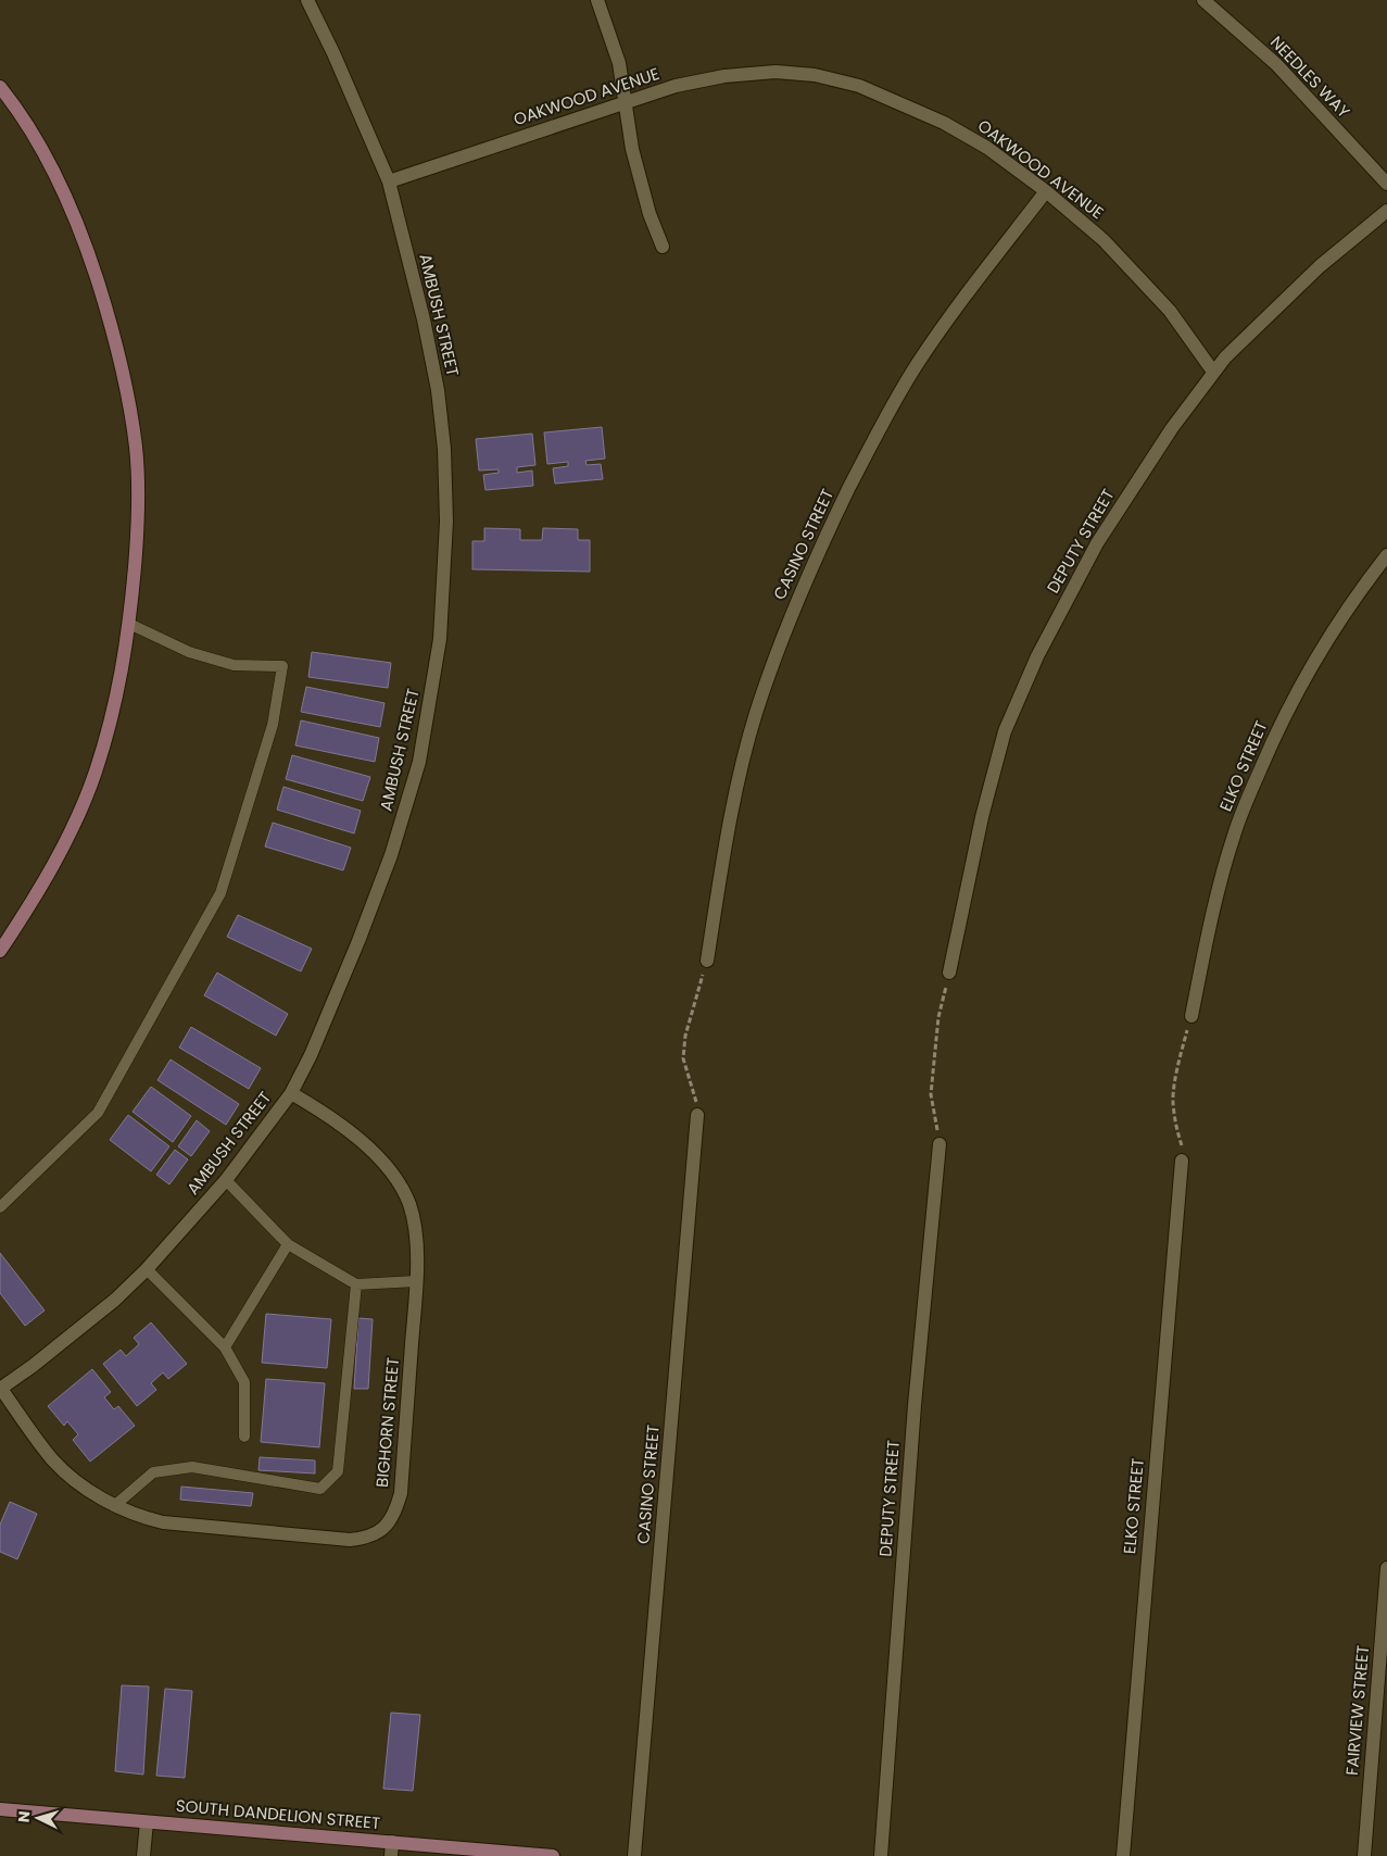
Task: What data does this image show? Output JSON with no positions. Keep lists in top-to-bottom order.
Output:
{
  "streets": {
    "main road": ["SOUTH DANDELION STREET"],
    "street": [
      "NEEDLES WAY",
      "OAKWOOD AVENUE",
      "AMBUSH STREET",
      "DEPUTY STREET",
      "CASINO STREET",
      "ELKO STREET",
      "BIGHORN STREET",
      "FAIRVIEW STREET"
    ]
  },
  "crossings": [
    ["OAKWOOD AVENUE", "AMBUSH STREET"],
    ["OAKWOOD AVENUE", "DEPUTY STREET"],
    ["OAKWOOD AVENUE", "CASINO STREET"],
    ["AMBUSH STREET", "BIGHORN STREET"]
  ],
  "north": "left"
}
